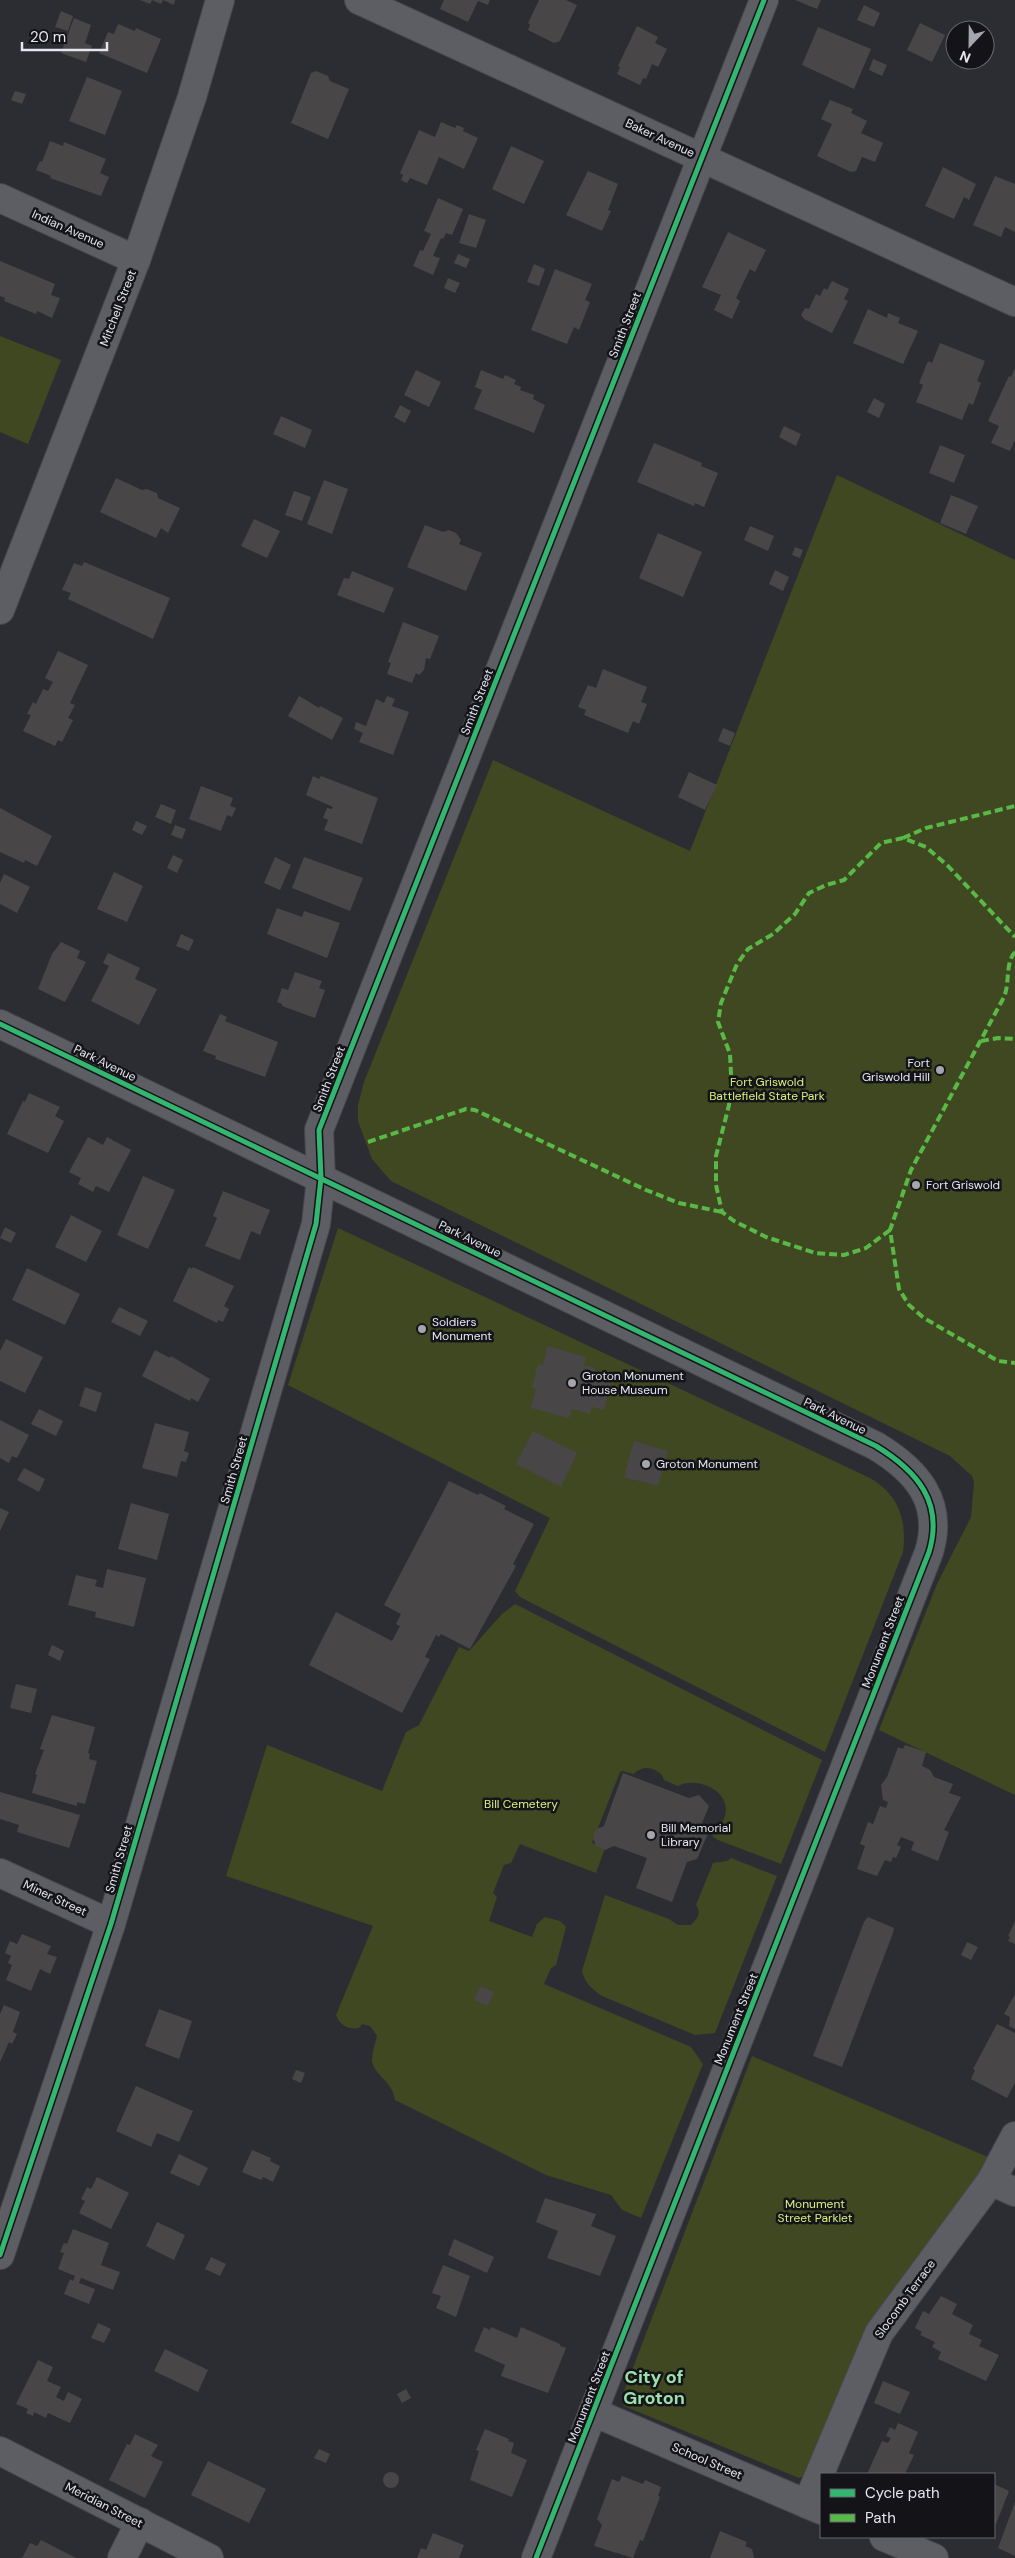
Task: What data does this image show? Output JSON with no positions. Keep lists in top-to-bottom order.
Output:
{
  "streets": {
    "street": [
      "Baker Avenue",
      "Indian Avenue",
      "Mitchell Street",
      "Smith Street",
      "Park Avenue",
      "Monument Street",
      "Miner Street",
      "Slocomb Terrace",
      "School Street",
      "Meridian Street"
    ]
  },
  "crossings": [
    ["Baker Avenue", "Smith Street"],
    ["Indian Avenue", "Mitchell Street"],
    ["Smith Street", "Park Avenue"],
    ["Smith Street", "Miner Street"],
    ["Park Avenue", "Monument Street"],
    ["Monument Street", "School Street"],
    ["Slocomb Terrace", "School Street"]
  ],
  "districts": ["City of Groton"],
  "parks": ["Fort Griswold Battlefield State Park", "Bill Cemetery", "Monument Street Parklet"],
  "places": [
    "Fort Griswold Hill",
    "Fort Griswold",
    "Soldiers Monument",
    "Groton Monument House Museum",
    "Groton Monument",
    "Bill Memorial Library"
  ],
  "legend": ["Cycle path", "Path"],
  "scale_bar": "20 m",
  "north": "bottom"
}
